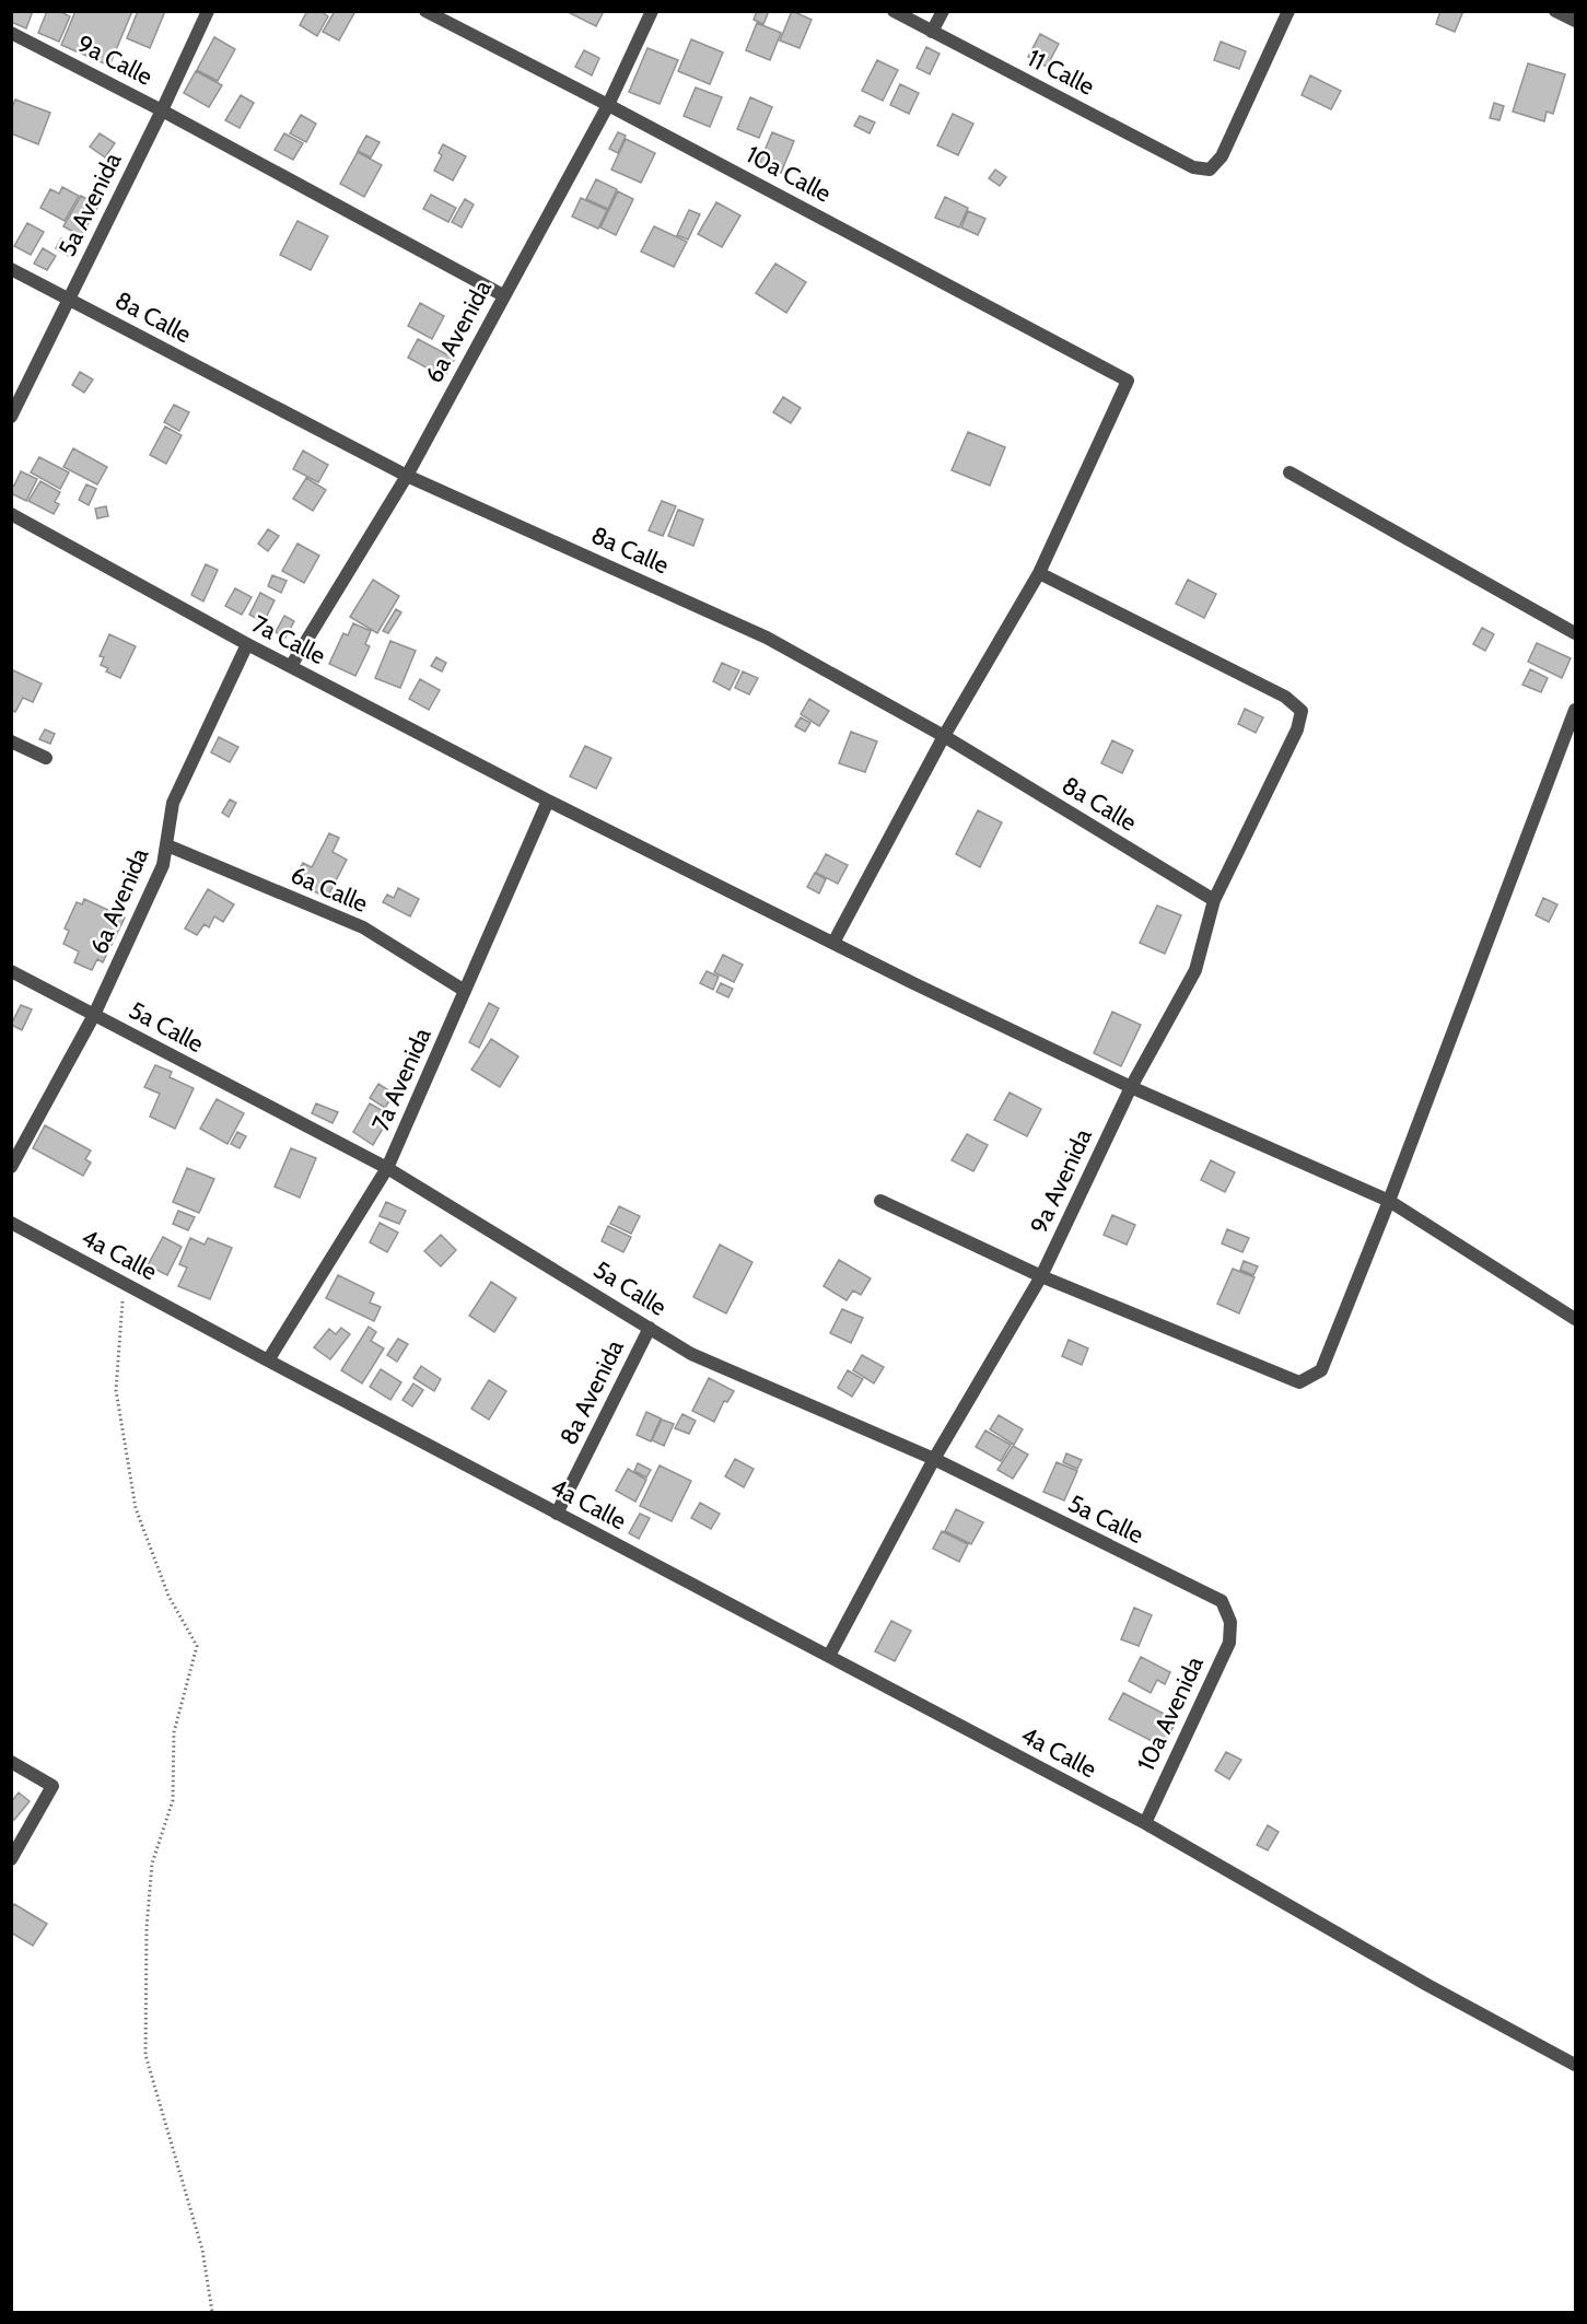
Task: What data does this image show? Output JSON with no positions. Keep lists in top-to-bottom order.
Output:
{
  "streets": {
    "street": [
      "9a Calle",
      "11 Calle",
      "10a Calle",
      "5a Avenida",
      "8a Calle",
      "6a Avenida",
      "7a Calle",
      "6a Calle",
      "5a Calle",
      "7a Avenida",
      "9a Avenida",
      "4a Calle",
      "8a Avenida",
      "10a Avenida"
    ]
  },
  "crossings": [
    ["9a Calle", "5a Avenida"],
    ["9a Calle", "6a Avenida"],
    ["10a Calle", "6a Avenida"],
    ["10a Calle", "9a Avenida"],
    ["5a Avenida", "8a Calle"],
    ["8a Calle", "6a Avenida"],
    ["8a Calle", "9a Avenida"],
    ["6a Avenida", "7a Calle"],
    ["6a Avenida", "6a Calle"],
    ["6a Avenida", "5a Calle"],
    ["7a Calle", "7a Avenida"],
    ["7a Calle", "9a Avenida"],
    ["6a Calle", "7a Avenida"],
    ["5a Calle", "7a Avenida"],
    ["5a Calle", "9a Avenida"],
    ["5a Calle", "8a Avenida"],
    ["5a Calle", "10a Avenida"],
    ["7a Avenida", "4a Calle"],
    ["9a Avenida", "4a Calle"],
    ["4a Calle", "8a Avenida"],
    ["4a Calle", "10a Avenida"]
  ]
}
